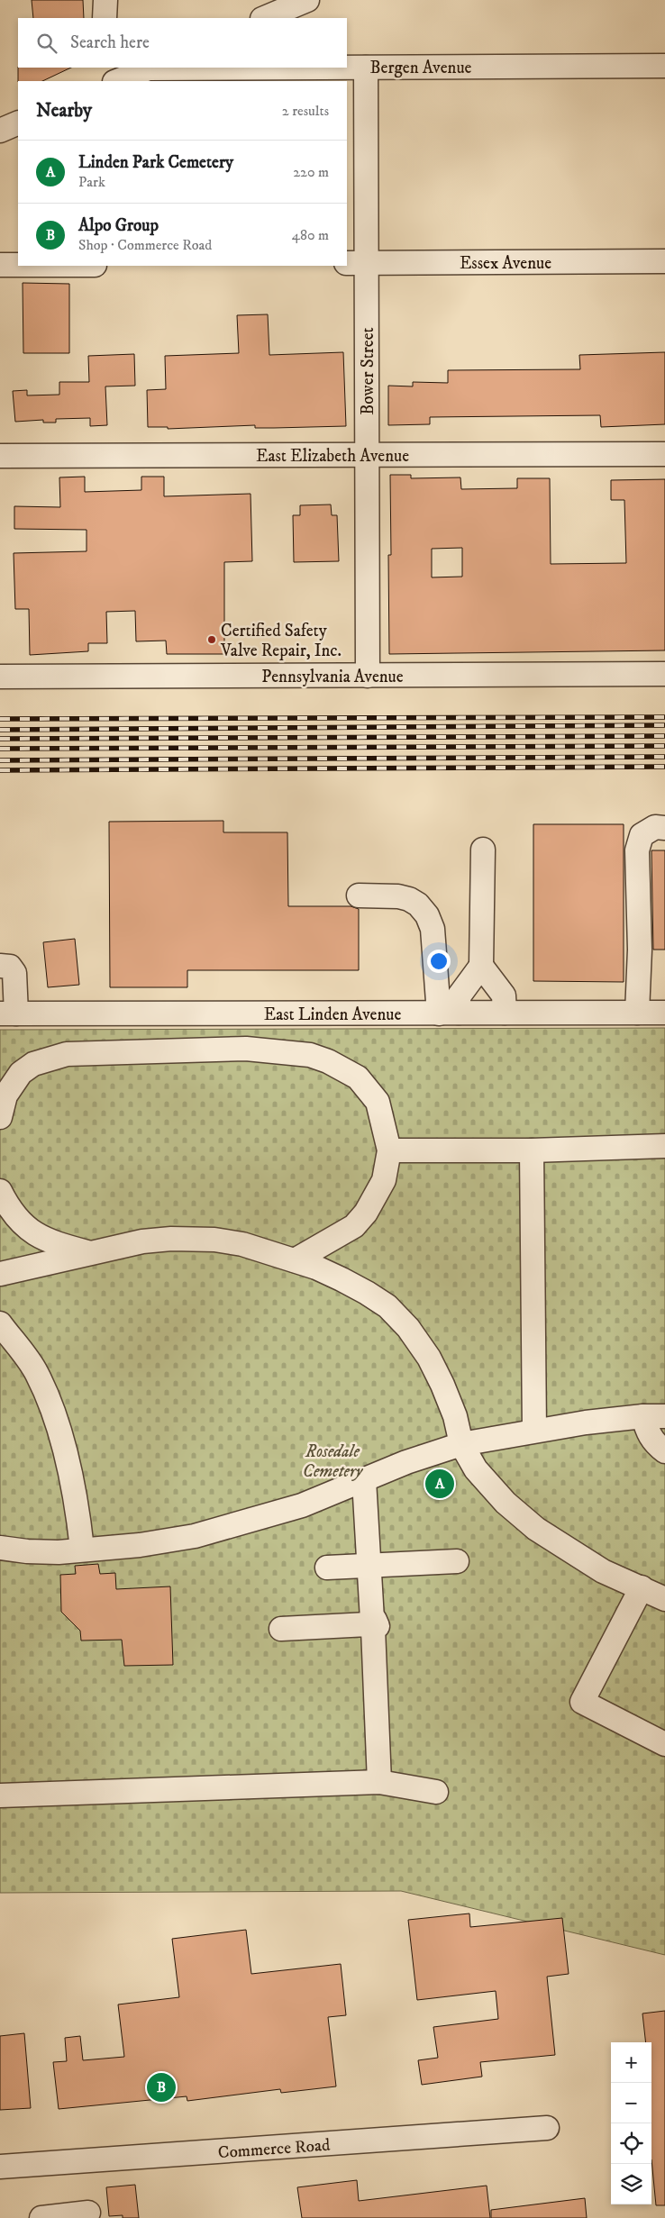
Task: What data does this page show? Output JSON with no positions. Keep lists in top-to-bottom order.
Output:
{
  "streets": {
    "street": [
      "Bergen Avenue",
      "Essex Avenue",
      "Bower Street",
      "East Elizabeth Avenue",
      "Pennsylvania Avenue",
      "East Linden Avenue",
      "Commerce Road"
    ]
  },
  "crossings": [
    ["Bergen Avenue", "Bower Street"],
    ["Essex Avenue", "Bower Street"],
    ["Bower Street", "East Elizabeth Avenue"],
    ["Bower Street", "Pennsylvania Avenue"]
  ],
  "parks": ["Rosedale Cemetery"],
  "places": ["Certified Safety Valve Repair, Inc."],
  "page": {
    "search": "Search here",
    "heading": ["Nearby", "2 results"],
    "list": [
      {
        "mark": "A",
        "name": "Linden Park Cemetery",
        "note": "Park",
        "value": "220 m"
      },
      {
        "mark": "B",
        "name": "Alpo Group",
        "note": "Shop · Commerce Road",
        "value": "480 m"
      }
    ],
    "pins": ["A", "B"],
    "map_buttons": ["+", "−"]
  }
}
